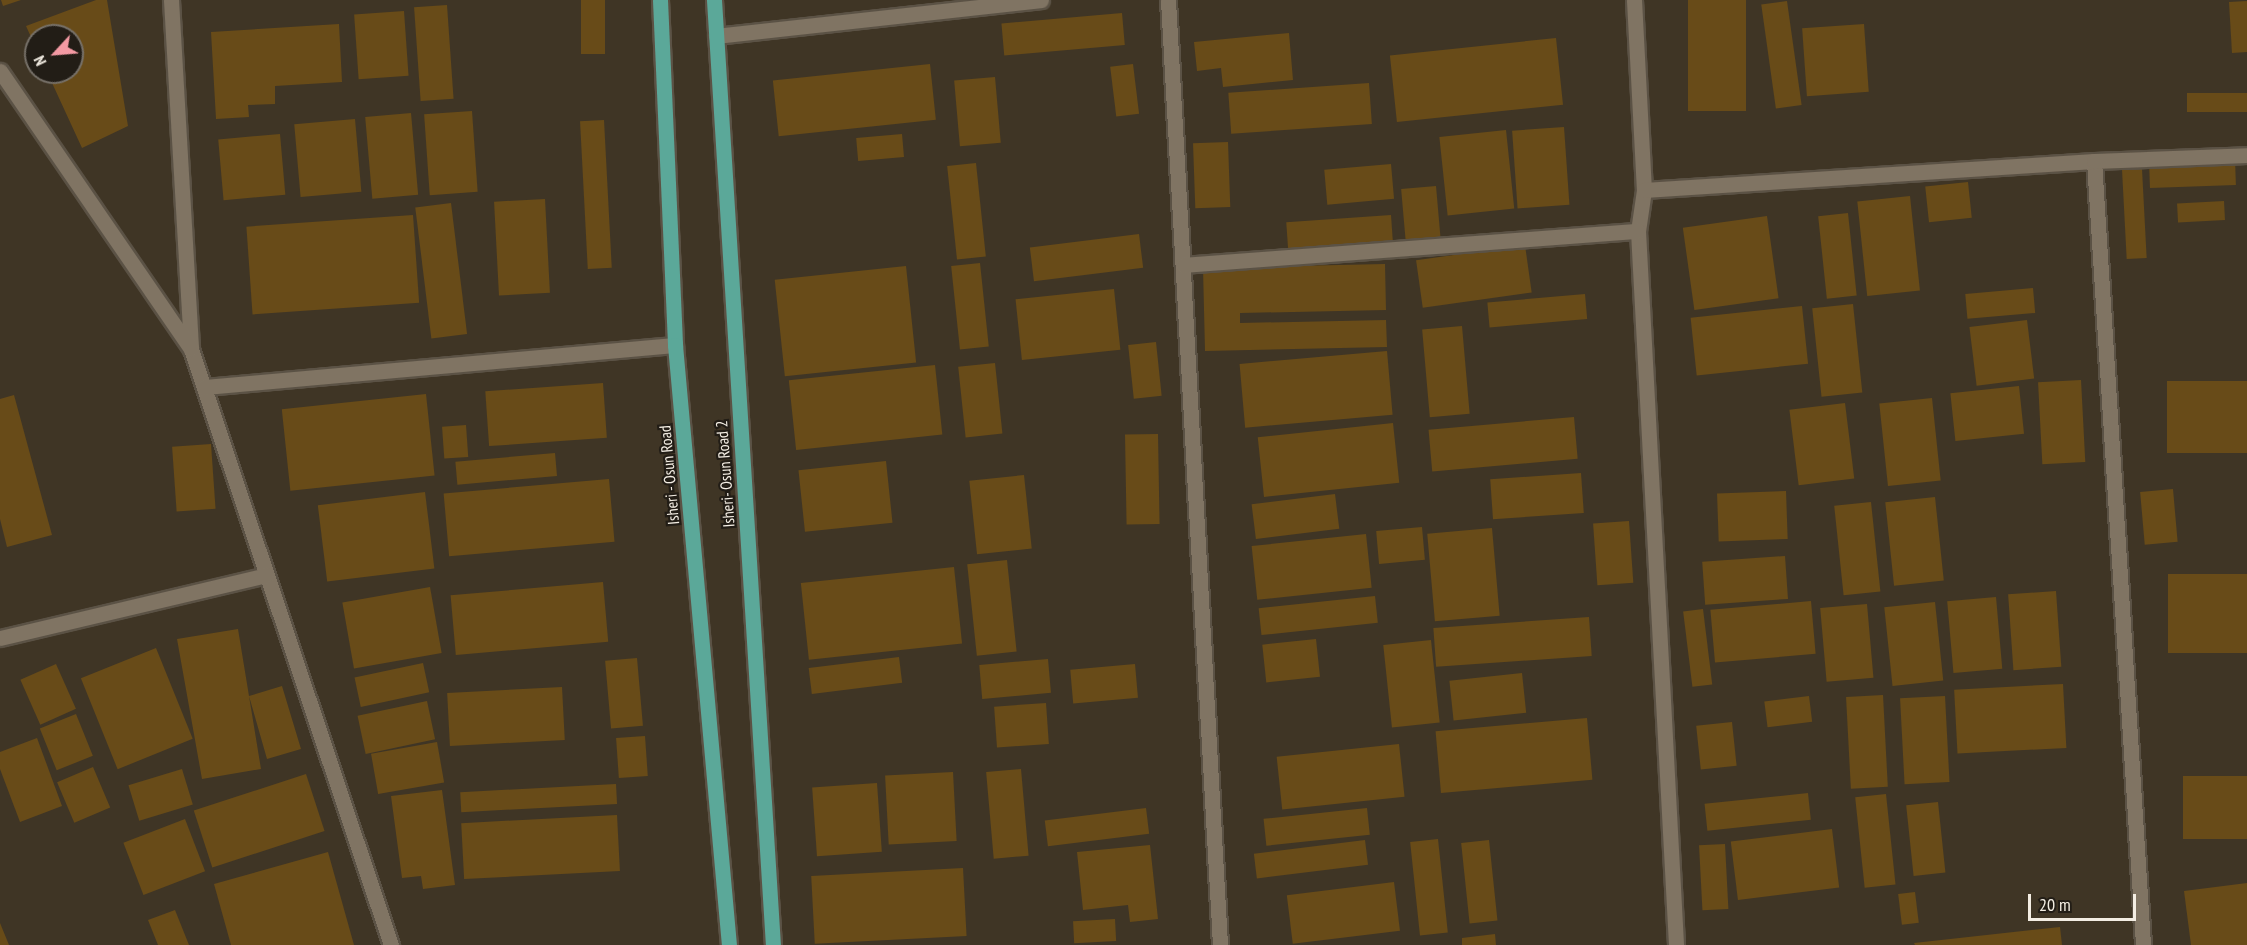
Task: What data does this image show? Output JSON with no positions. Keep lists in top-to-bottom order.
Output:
{
  "streets": {
    "main road": ["Isheri- Osun Road 2", "Isheri - Osun Road"]
  },
  "scale_bar": "20 m",
  "north": "bottom left"
}
